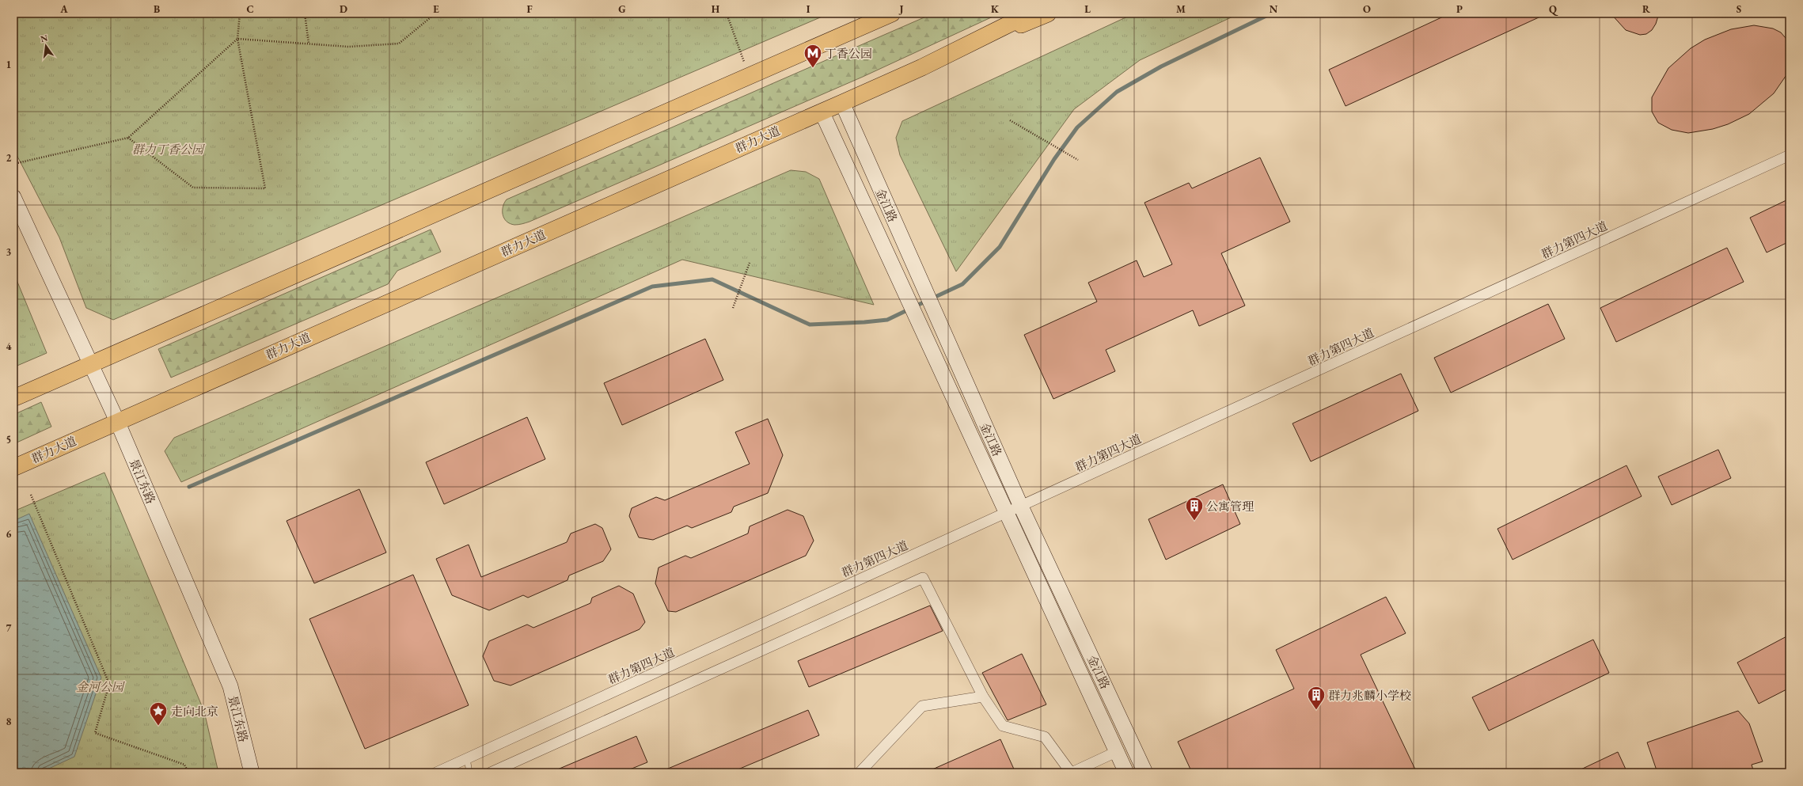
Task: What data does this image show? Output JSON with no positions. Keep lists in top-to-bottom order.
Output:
{
  "streets": {
    "main road": ["群力大道"],
    "street": ["金江路", "群力第四大道", "景江东路"]
  },
  "crossings": [
    ["群力大道", "金江路"],
    ["群力大道", "景江东路"],
    ["金江路", "群力第四大道"]
  ],
  "parks": ["群力丁香公园", "金河公园"],
  "places": {
    "metro station": ["丁香公园"],
    "building": ["公寓管理", "群力兆麟小学校"],
    "place": ["走向北京"]
  },
  "north": "top",
  "grid": {
    "columns": [
      "A",
      "B",
      "C",
      "D",
      "E",
      "F",
      "G",
      "H",
      "I",
      "J",
      "K",
      "L",
      "M",
      "N",
      "O",
      "P",
      "Q",
      "R",
      "S"
    ],
    "rows": [
      "1",
      "2",
      "3",
      "4",
      "5",
      "6",
      "7",
      "8"
    ]
  }
}
